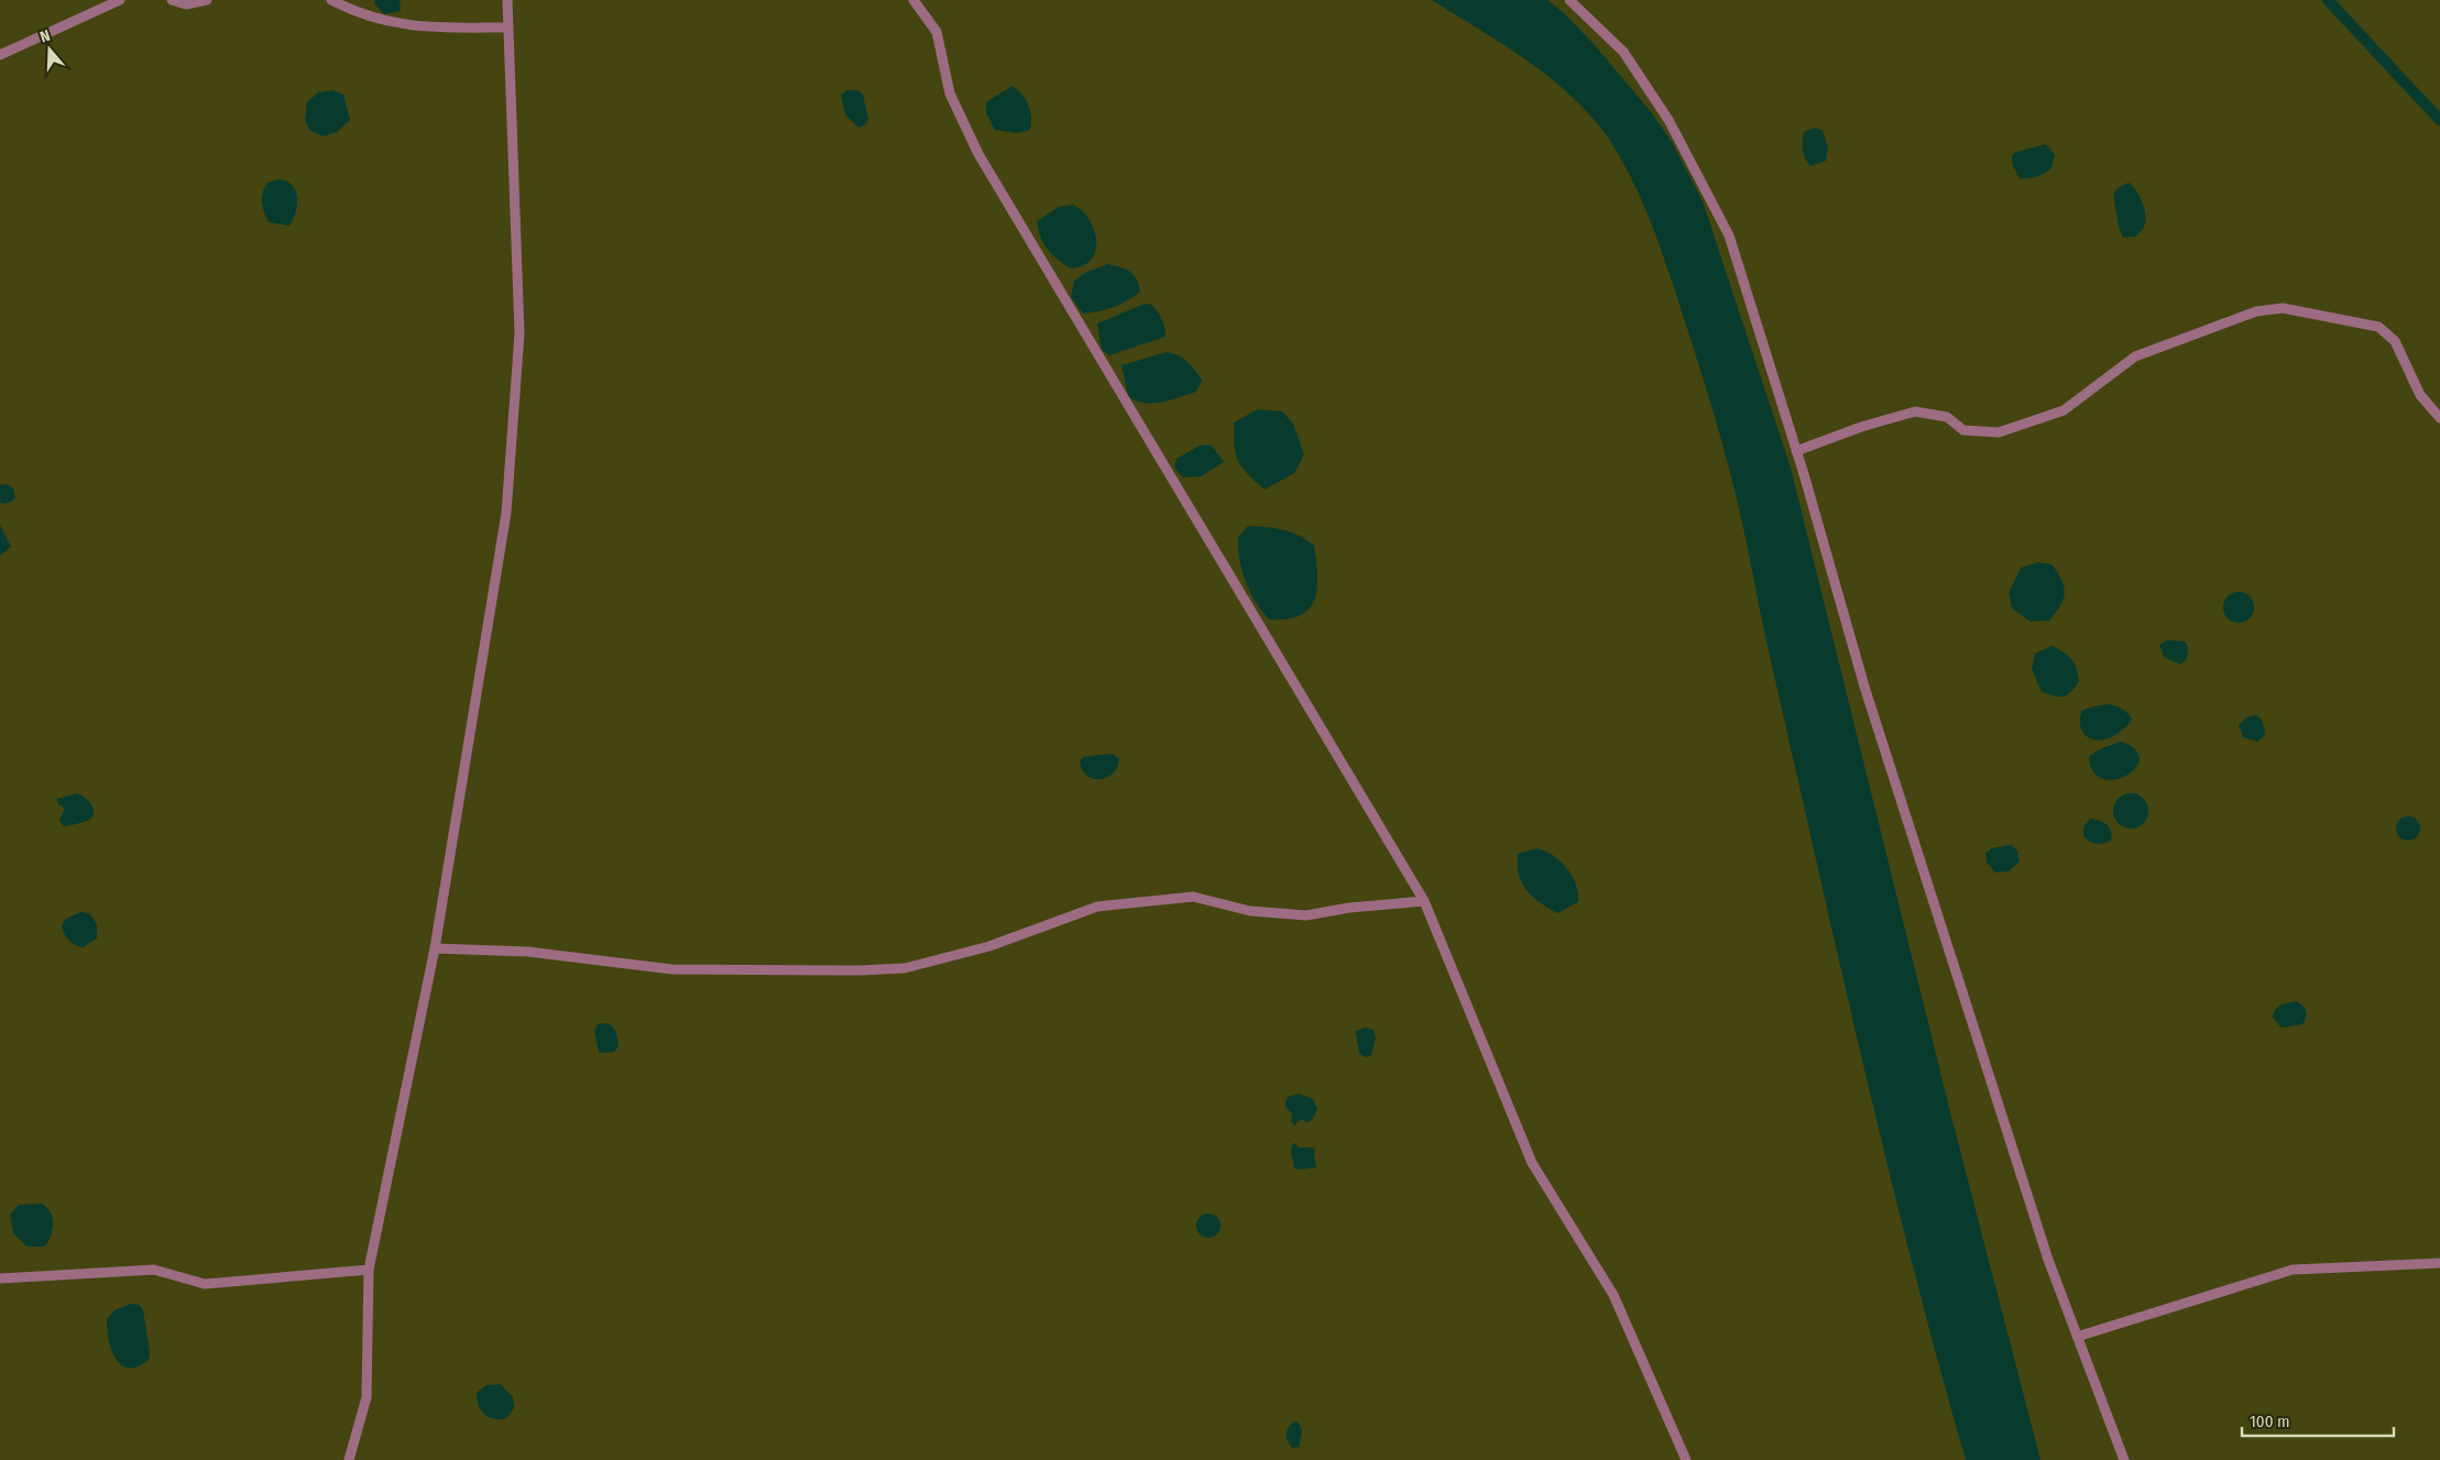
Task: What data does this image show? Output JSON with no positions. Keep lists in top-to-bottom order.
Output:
{
  "scale_bar": "100 m",
  "north": "top"
}
